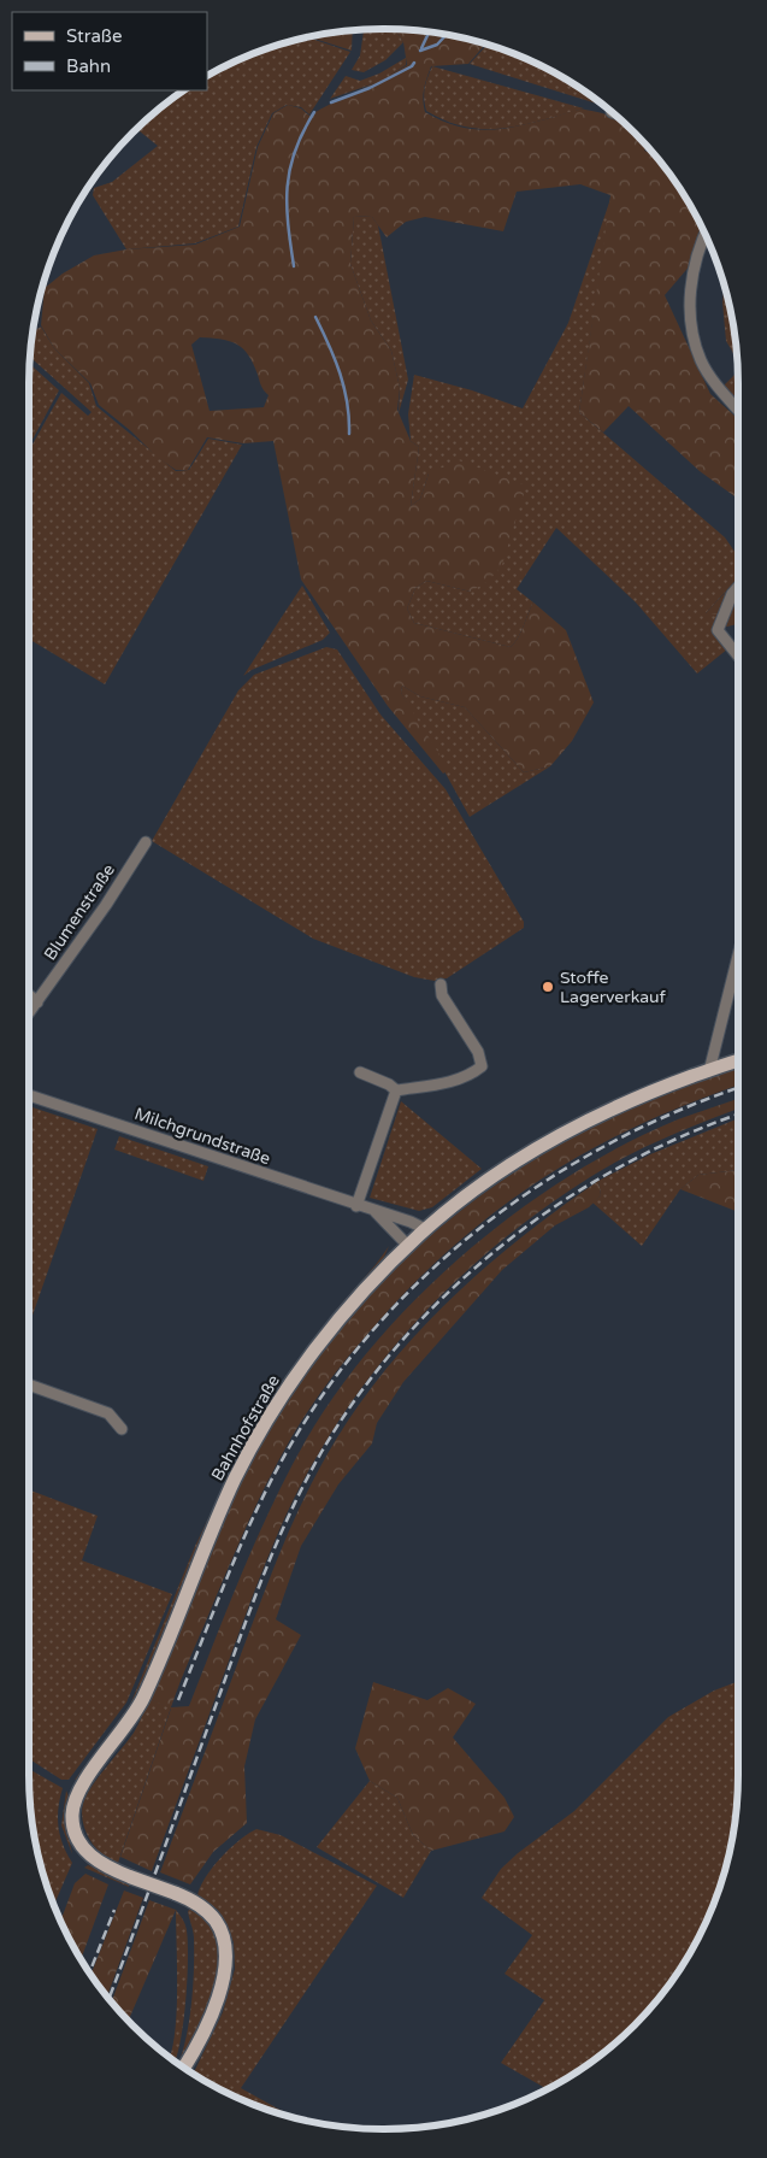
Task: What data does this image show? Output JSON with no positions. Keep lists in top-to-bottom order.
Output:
{
  "streets": {
    "main road": ["Bahnhofstraße"],
    "street": ["Blumenstraße", "Milchgrundstraße"]
  },
  "crossings": [
    ["Milchgrundstraße", "Bahnhofstraße"]
  ],
  "places": ["Stoffe Lagerverkauf"],
  "legend": ["Straße", "Bahn"]
}
